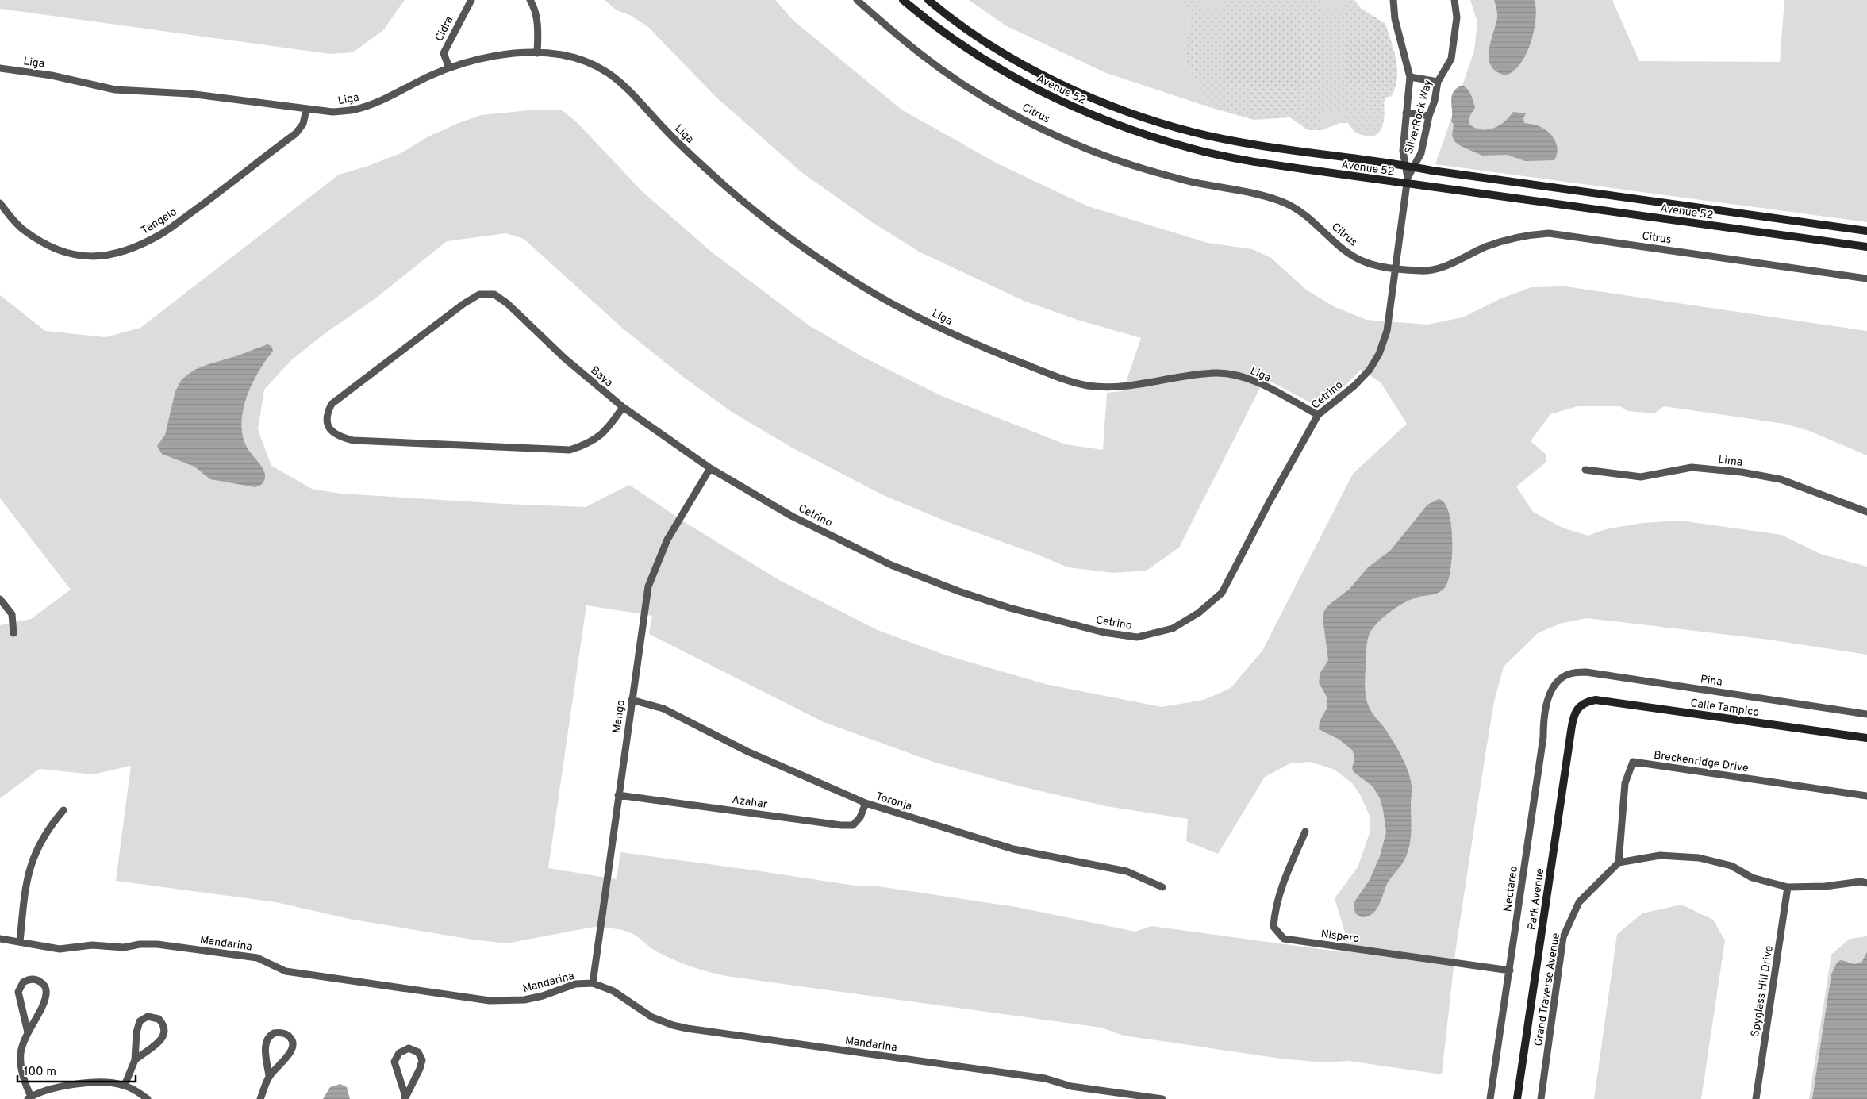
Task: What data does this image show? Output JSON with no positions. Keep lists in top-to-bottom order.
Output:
{
  "streets": {
    "main road": ["Avenue 52", "Calle Tampico", "Park Avenue"],
    "street": [
      "Cidra",
      "Liga",
      "Citrus",
      "SilverRock Way",
      "Tangelo",
      "Baya",
      "Cetrino",
      "Lima",
      "Pina",
      "Mango",
      "Breckenridge Drive",
      "Toronja",
      "Azahar",
      "Nectareo",
      "Nispero",
      "Mandarina",
      "Grand Traverse Avenue",
      "Spyglass Hill Drive"
    ]
  },
  "crossings": [
    ["Cidra", "Liga"],
    ["Liga", "Tangelo"],
    ["Liga", "Cetrino"],
    ["Avenue 52", "SilverRock Way"],
    ["Avenue 52", "Cetrino"],
    ["Citrus", "Cetrino"],
    ["SilverRock Way", "Cetrino"],
    ["Baya", "Cetrino"],
    ["Cetrino", "Mango"],
    ["Pina", "Nectareo"],
    ["Calle Tampico", "Park Avenue"],
    ["Mango", "Toronja"],
    ["Mango", "Azahar"],
    ["Mango", "Mandarina"],
    ["Breckenridge Drive", "Grand Traverse Avenue"],
    ["Toronja", "Azahar"],
    ["Nectareo", "Nispero"]
  ],
  "scale_bar": "100 m"
}
